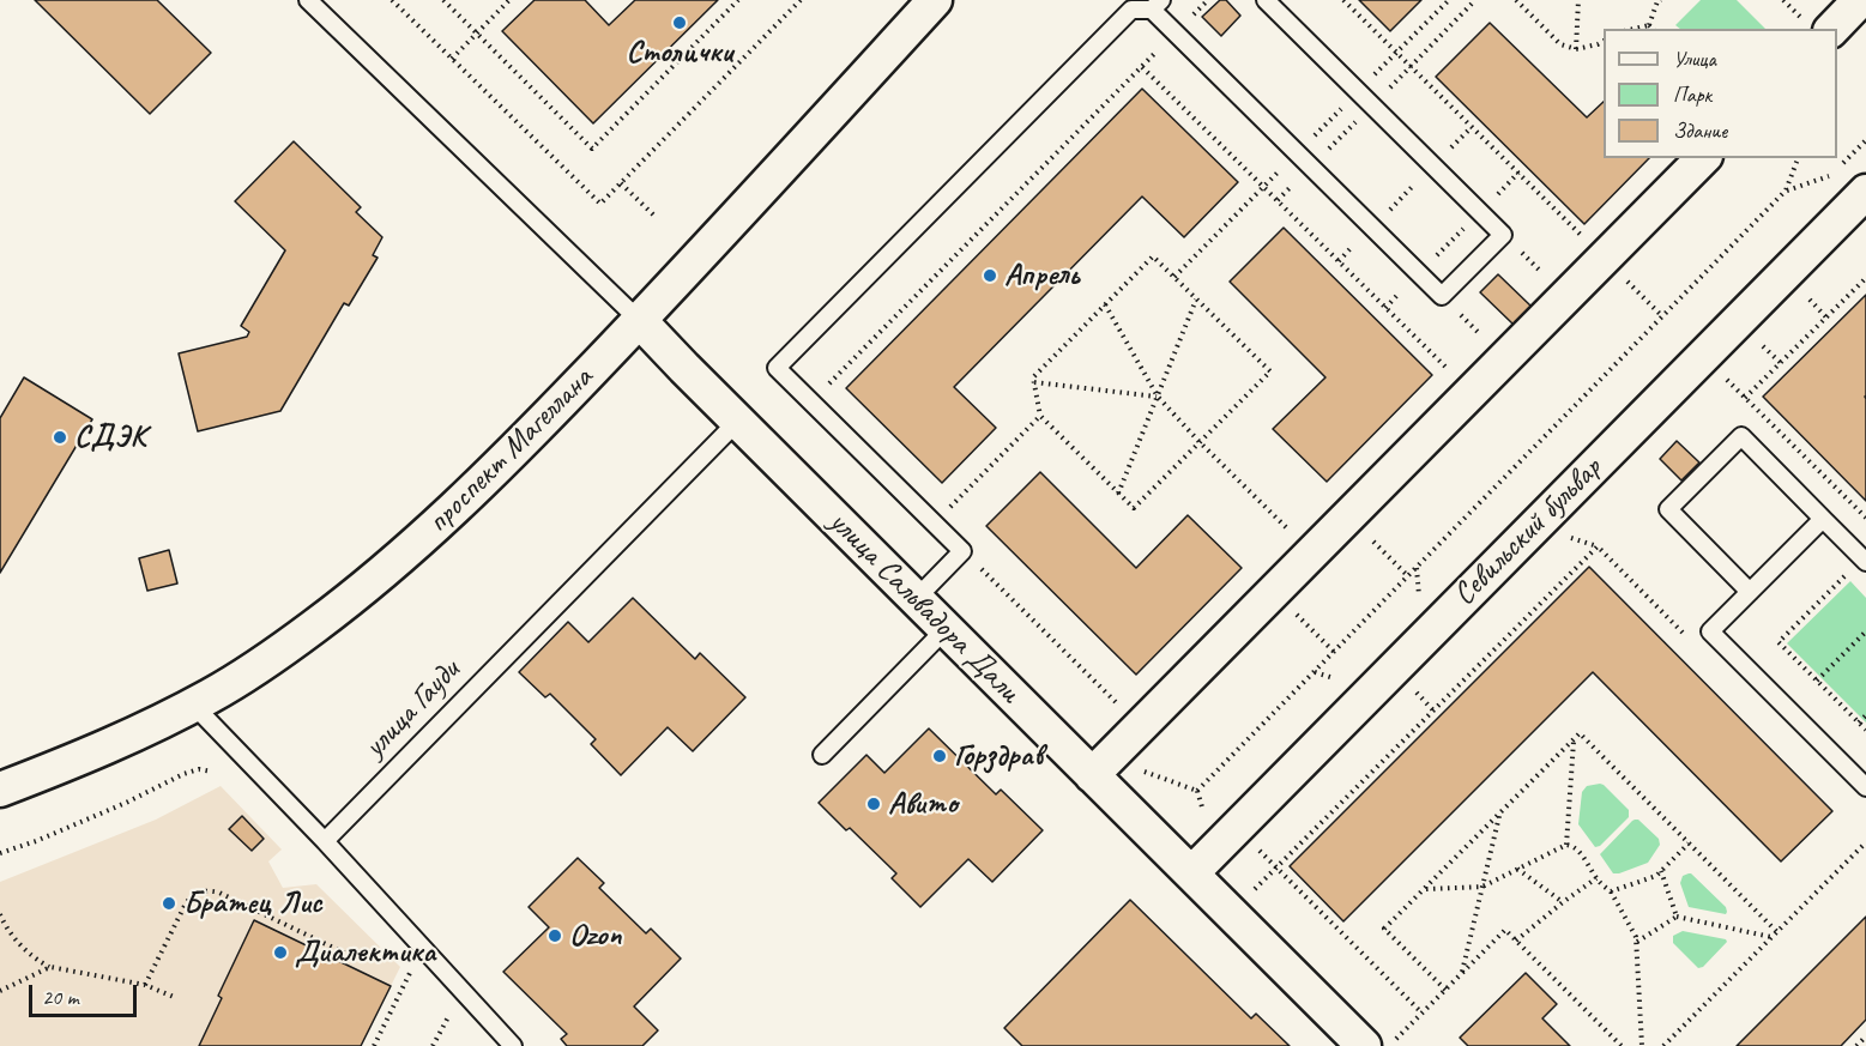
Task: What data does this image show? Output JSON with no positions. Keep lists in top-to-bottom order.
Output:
{
  "streets": {
    "street": ["проспект Магеллана", "Севильский бульвар", "улица Сальвадора Дали"],
    "lane": ["улица Гауди"]
  },
  "crossings": [
    ["проспект Магеллана", "улица Сальвадора Дали"],
    ["Севильский бульвар", "улица Сальвадора Дали"],
    ["улица Сальвадора Дали", "улица Гауди"]
  ],
  "places": [
    "Столички",
    "Апрель",
    "СДЭК",
    "Горздрав",
    "Авито",
    "Братец Лис",
    "Ozon",
    "Диалектика"
  ],
  "legend": ["Улица", "Парк", "Здание"],
  "scale_bar": "20 m"
}
